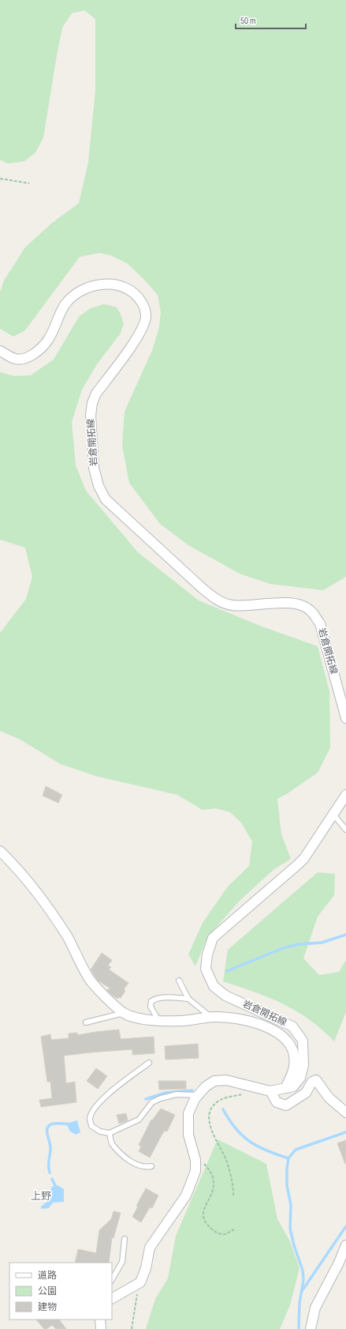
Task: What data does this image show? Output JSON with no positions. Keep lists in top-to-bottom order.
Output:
{
  "streets": {
    "street": ["岩倉開拓線"]
  },
  "districts": ["上野"],
  "legend": ["道路", "公園", "建物"],
  "scale_bar": "50 m"
}
